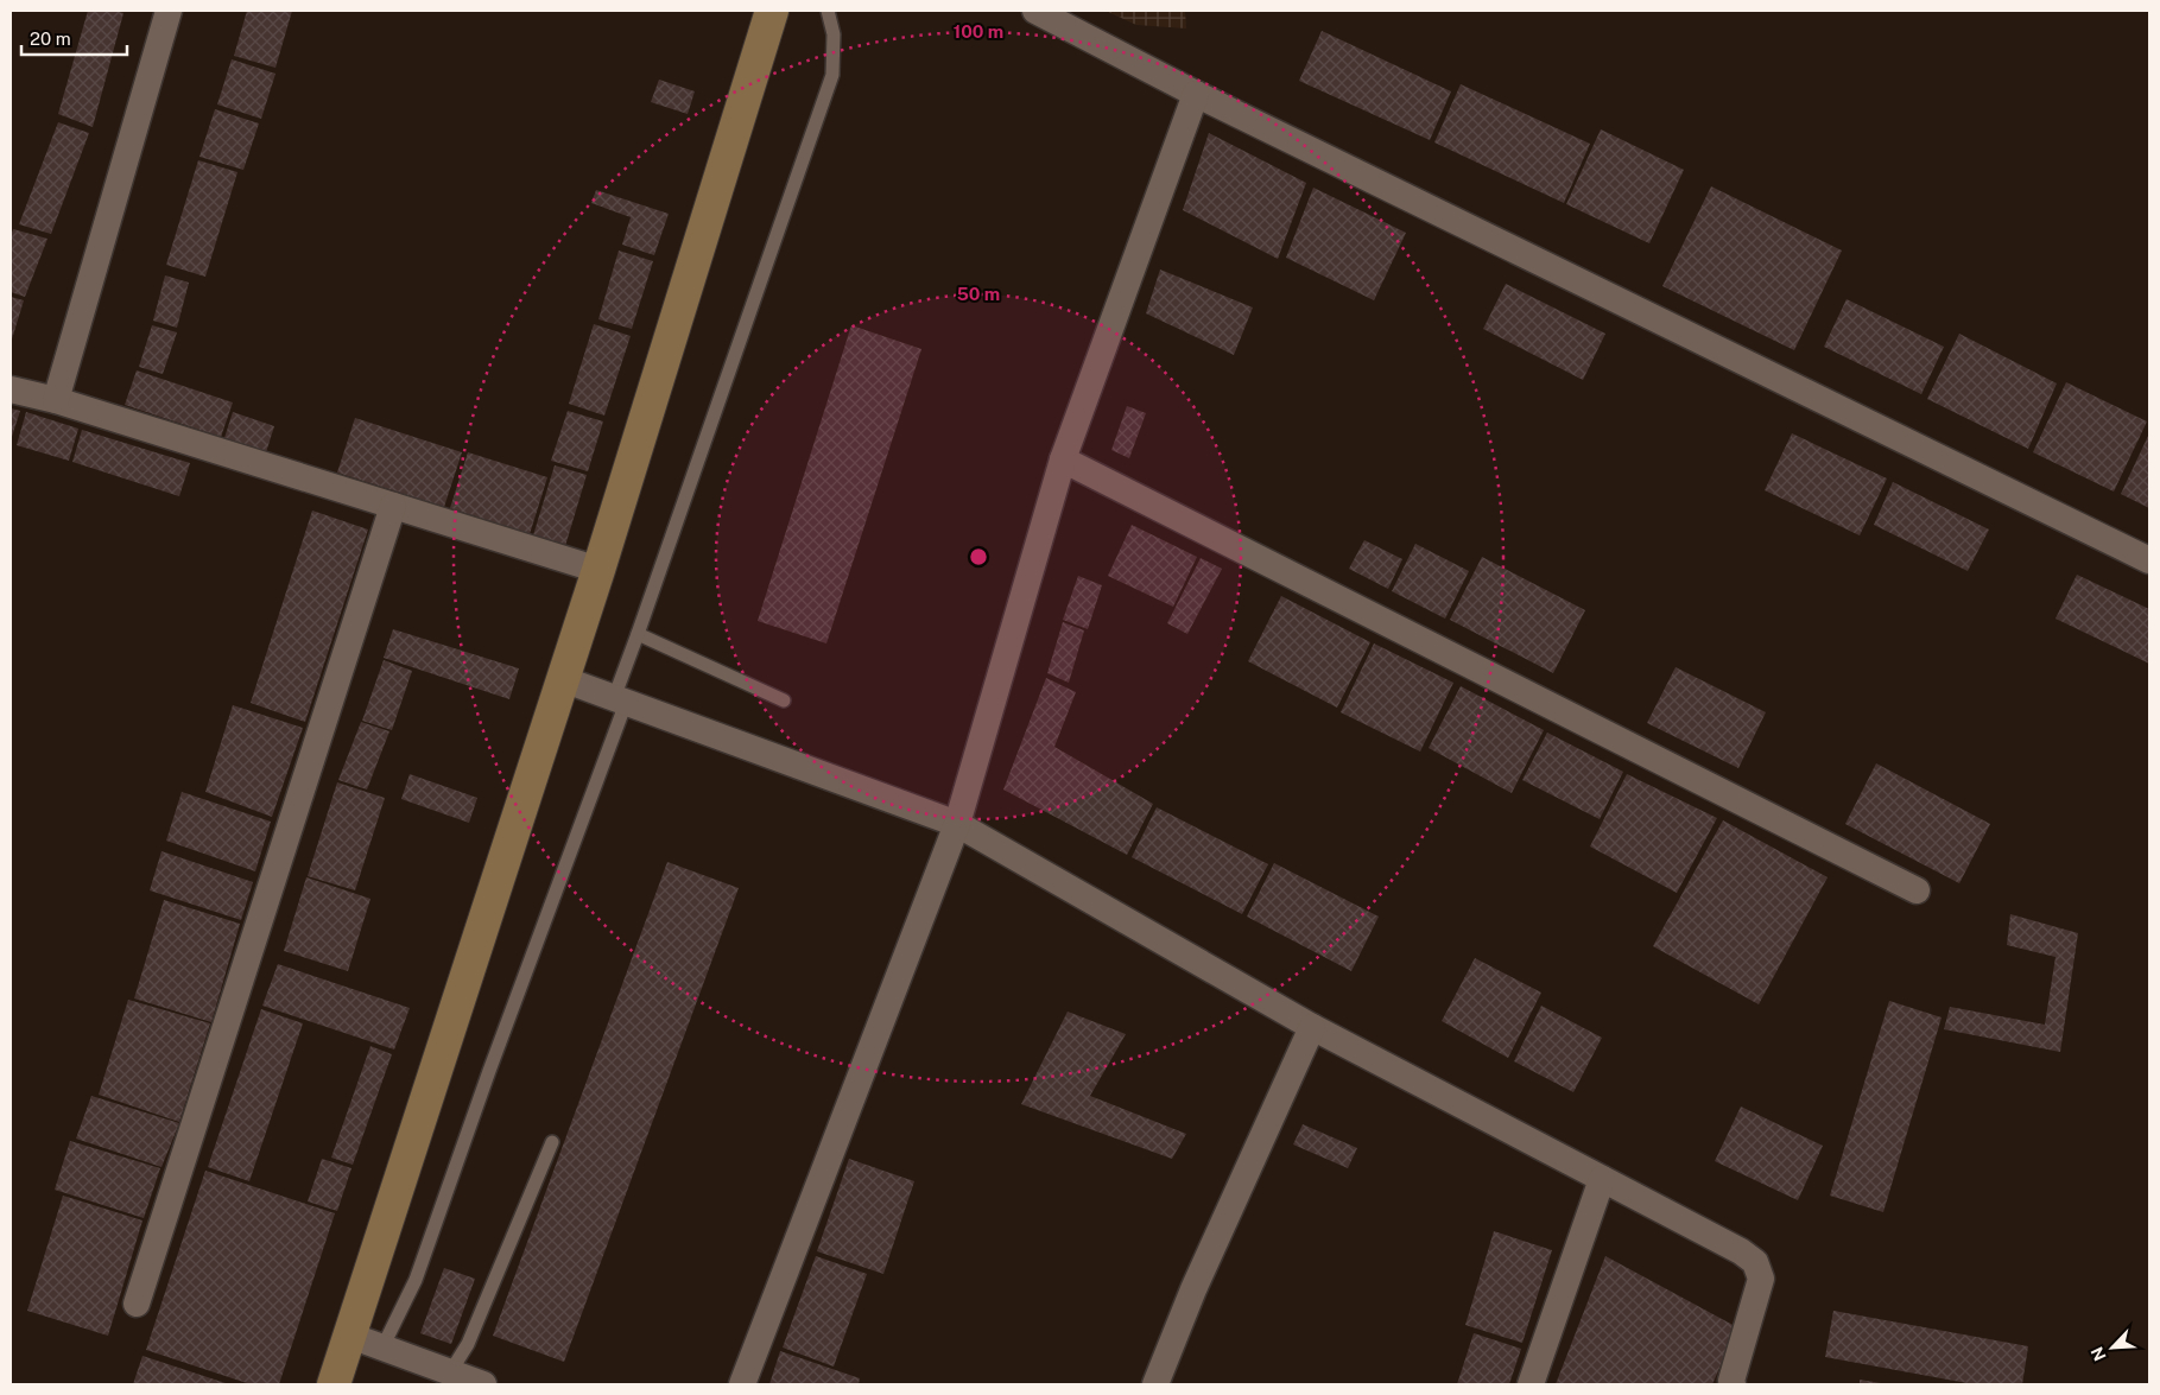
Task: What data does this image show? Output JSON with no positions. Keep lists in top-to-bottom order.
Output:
{
  "scale_bar": "20 m",
  "north": "bottom left",
  "rings": ["100 m", "50 m"]
}
